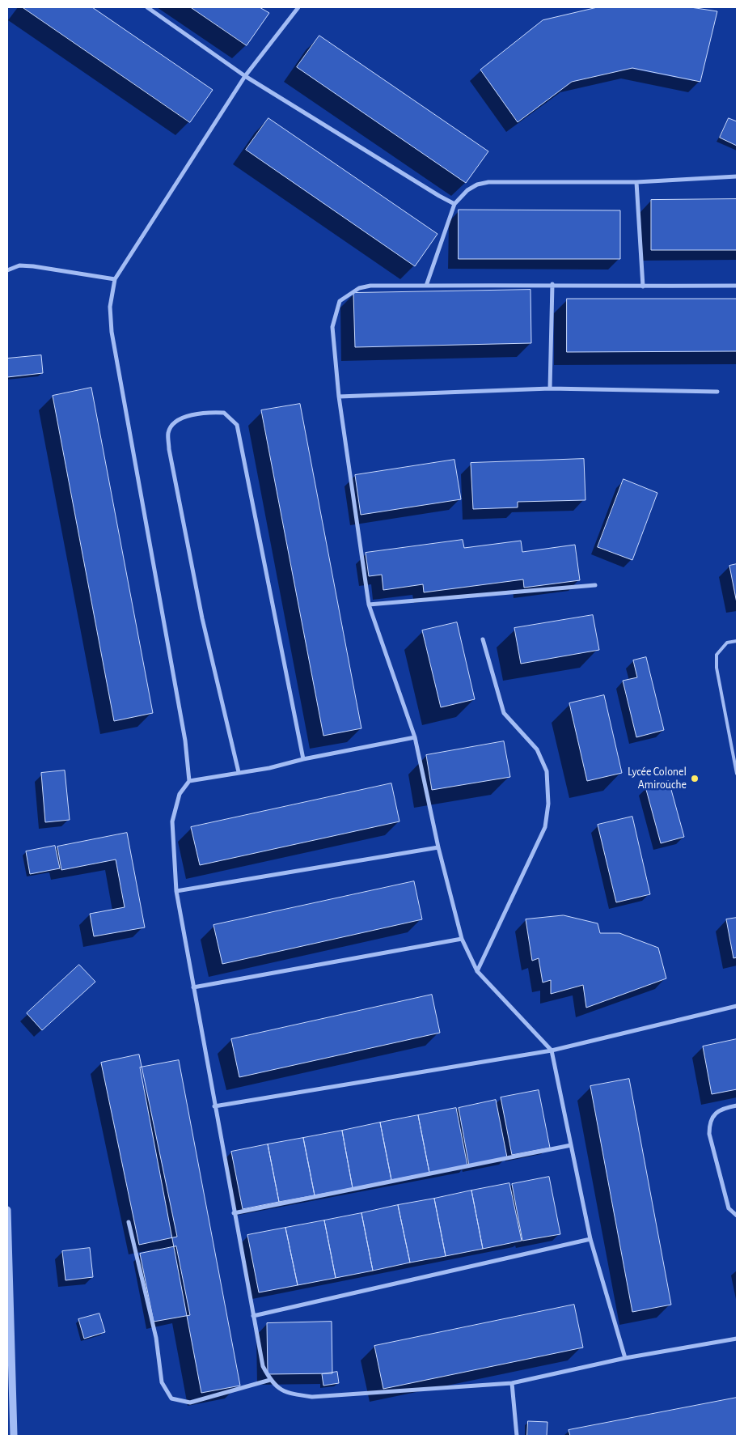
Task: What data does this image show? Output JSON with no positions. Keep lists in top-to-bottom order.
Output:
{
  "places": ["Lycée Colonel Amirouche"]
}
